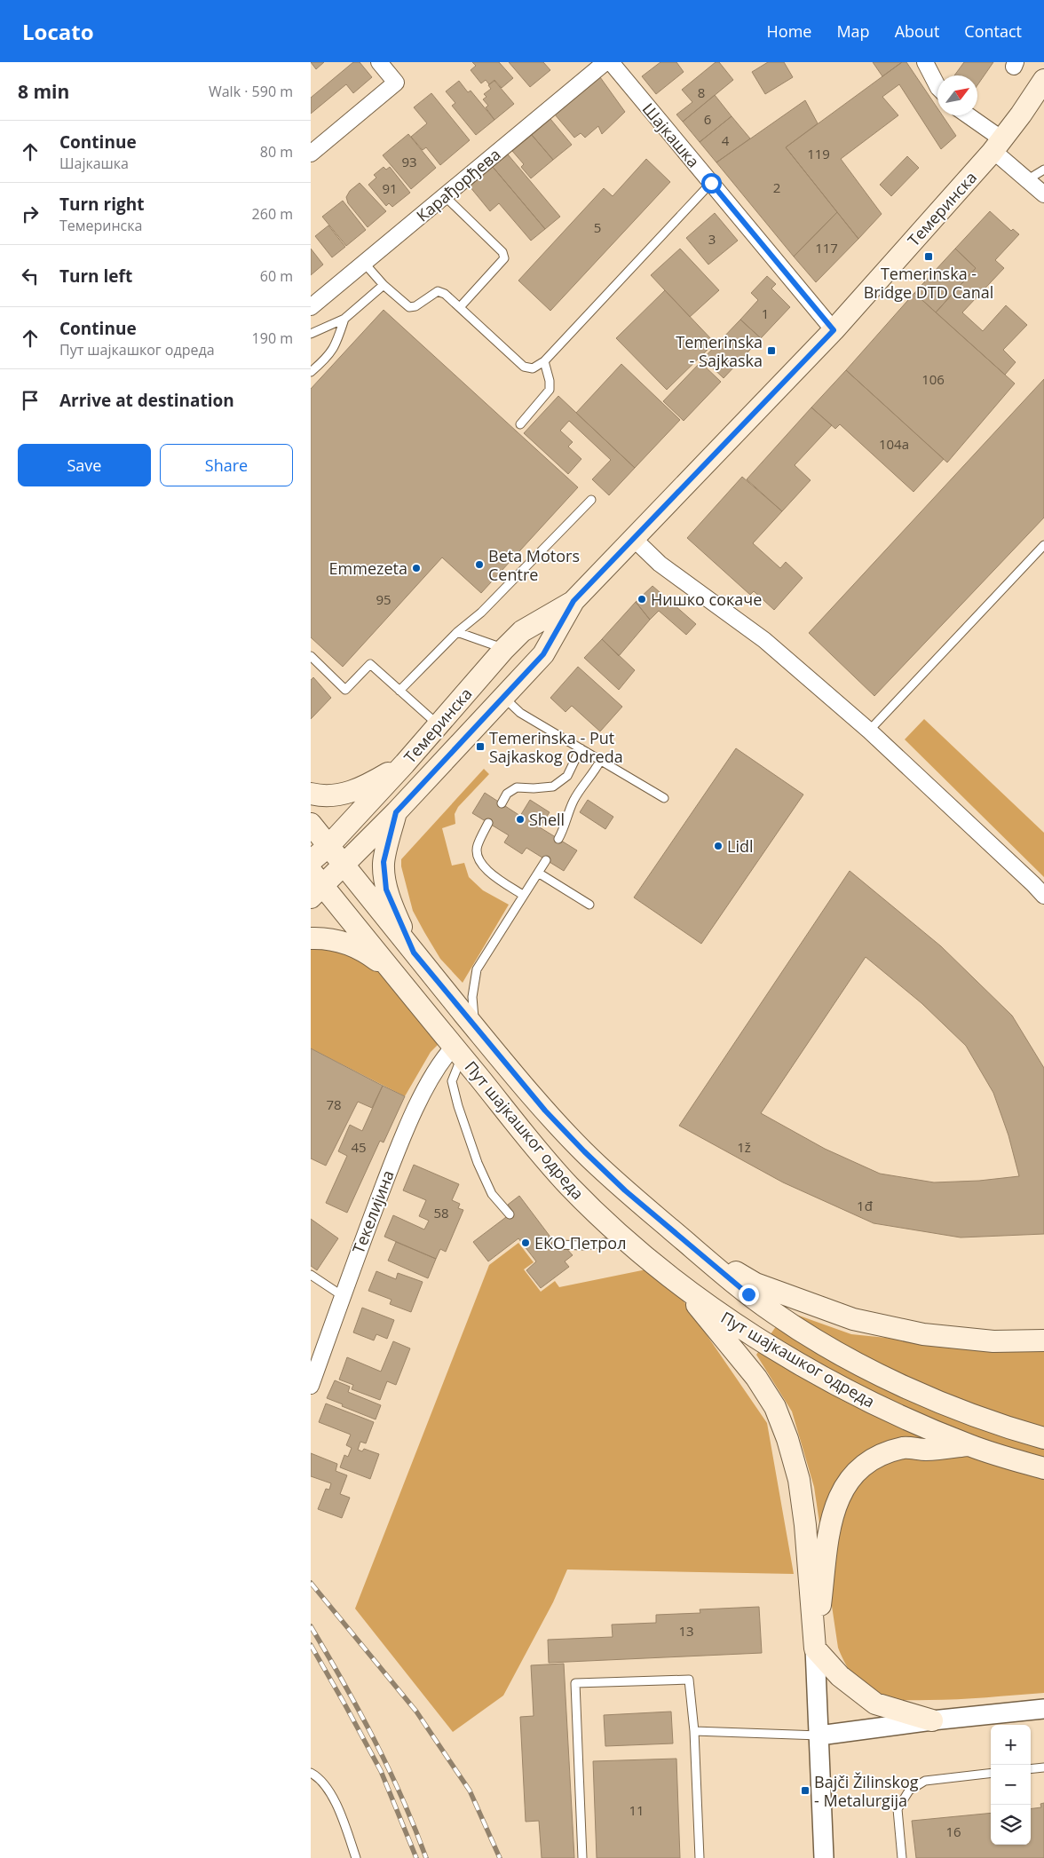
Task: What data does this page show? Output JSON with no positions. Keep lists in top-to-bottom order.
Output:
{
  "streets": {
    "main road": ["Темеринска", "Пут шајкашког одреда"],
    "street": ["Шајкашка", "Карађорђева", "Текелијина"]
  },
  "crossings": [
    ["Шајкашка", "Темеринска"],
    ["Темеринска", "Пут шајкашког одреда"],
    ["Пут шајкашког одреда", "Текелијина"]
  ],
  "places": {
    "transit": [
      "Temerinska - Bridge DTD Canal",
      "Temerinska - Sajkaska",
      "Temerinska - Put Sajkaskog Odreda",
      "Bajči Žilinskog - Metalurgija"
    ],
    "other": [
      "Beta Motors Centre",
      "Emmezeta",
      "Нишко сокаче",
      "Shell",
      "Lidl",
      "ЕКО Петрол"
    ]
  },
  "house_numbers": [
    "8",
    "6",
    "4",
    "119",
    "93",
    "2",
    "91",
    "5",
    "3",
    "117",
    "1",
    "106",
    "104a",
    "95",
    "78",
    "45",
    "1ž",
    "1đ",
    "58",
    "13",
    "11",
    "16"
  ],
  "north": "top right",
  "page": {
    "header": "Locato",
    "nav": [
      "Home",
      "Map",
      "About",
      "Contact"
    ],
    "heading": ["8 min", "Walk · 590 m"],
    "list": [
      ["Continue", "Шајкашка", "80 m"],
      ["Turn right", "Темеринска", "260 m"],
      ["Turn left", "60 m"],
      ["Continue", "Пут шајкашког одреда", "190 m"],
      "Arrive at destination"
    ],
    "buttons": ["Save", "Share"],
    "map_buttons": ["+", "−"]
  }
}
